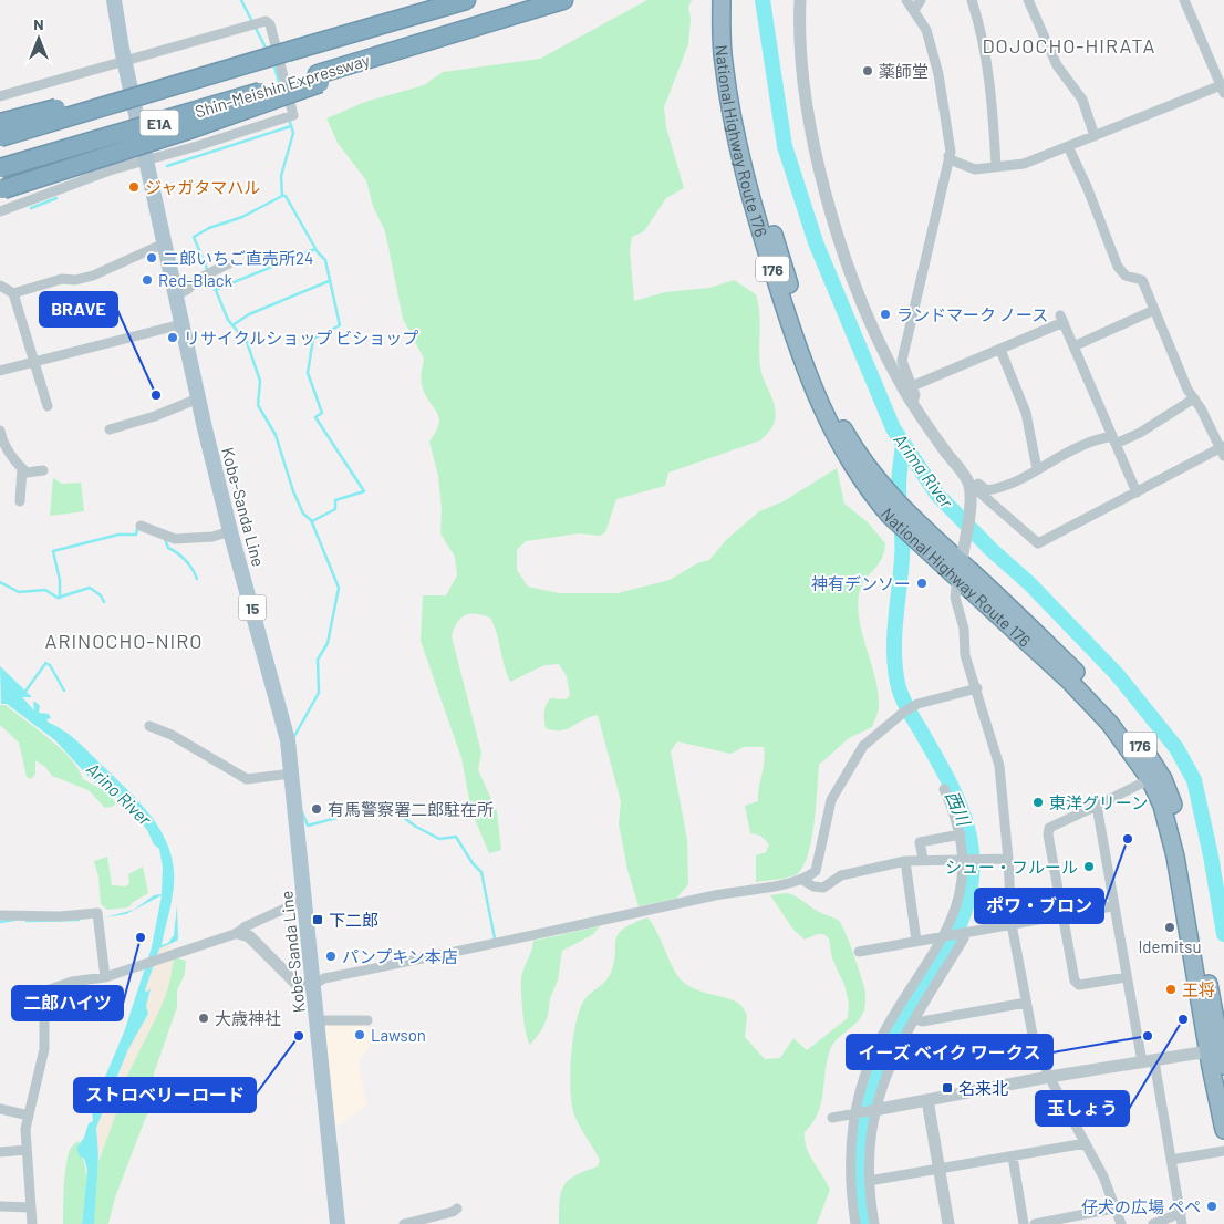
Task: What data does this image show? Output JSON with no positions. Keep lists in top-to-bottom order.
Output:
{
  "streets": {
    "highway": [
      "Shin-Meishin Expressway",
      "E1A",
      "National Highway Route 176",
      "176"
    ],
    "main road": ["Kobe-Sanda Line", "15"]
  },
  "districts": ["DOJOCHO-HIRATA", "ARINOCHO-NIRO"],
  "water": ["Arima River", "Arino River", "西川"],
  "places": {
    "other": [
      "薬師堂",
      "ジャガタマハル",
      "二郎いちご直売所24",
      "Red-Black",
      "ランドマーク ノース",
      "リサイクルショップ ビショップ",
      "BRAVE",
      "神有デンソー",
      "東洋グリーン",
      "有馬警察署二郎駐在所",
      "ポワ・ブロン",
      "シュー・フルール",
      "Idemitsu",
      "二郎ハイツ",
      "パンプキン本店",
      "王将",
      "大歳神社",
      "玉しょう",
      "Lawson",
      "ストロベリーロード",
      "イーズ ベイク ワークス",
      "仔犬の広場 ペペ"
    ],
    "transit": ["下二郎", "名来北"]
  },
  "north": "top"
}
